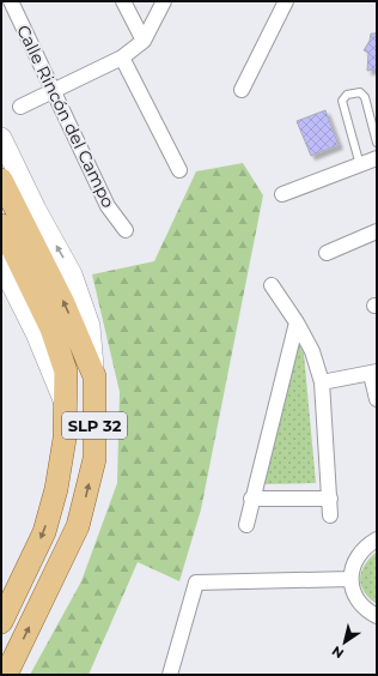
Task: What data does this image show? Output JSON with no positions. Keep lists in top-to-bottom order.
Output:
{
  "streets": {
    "main road": ["SLP 32"],
    "street": ["Calle Rincón del Campo"]
  },
  "north": "bottom left"
}
